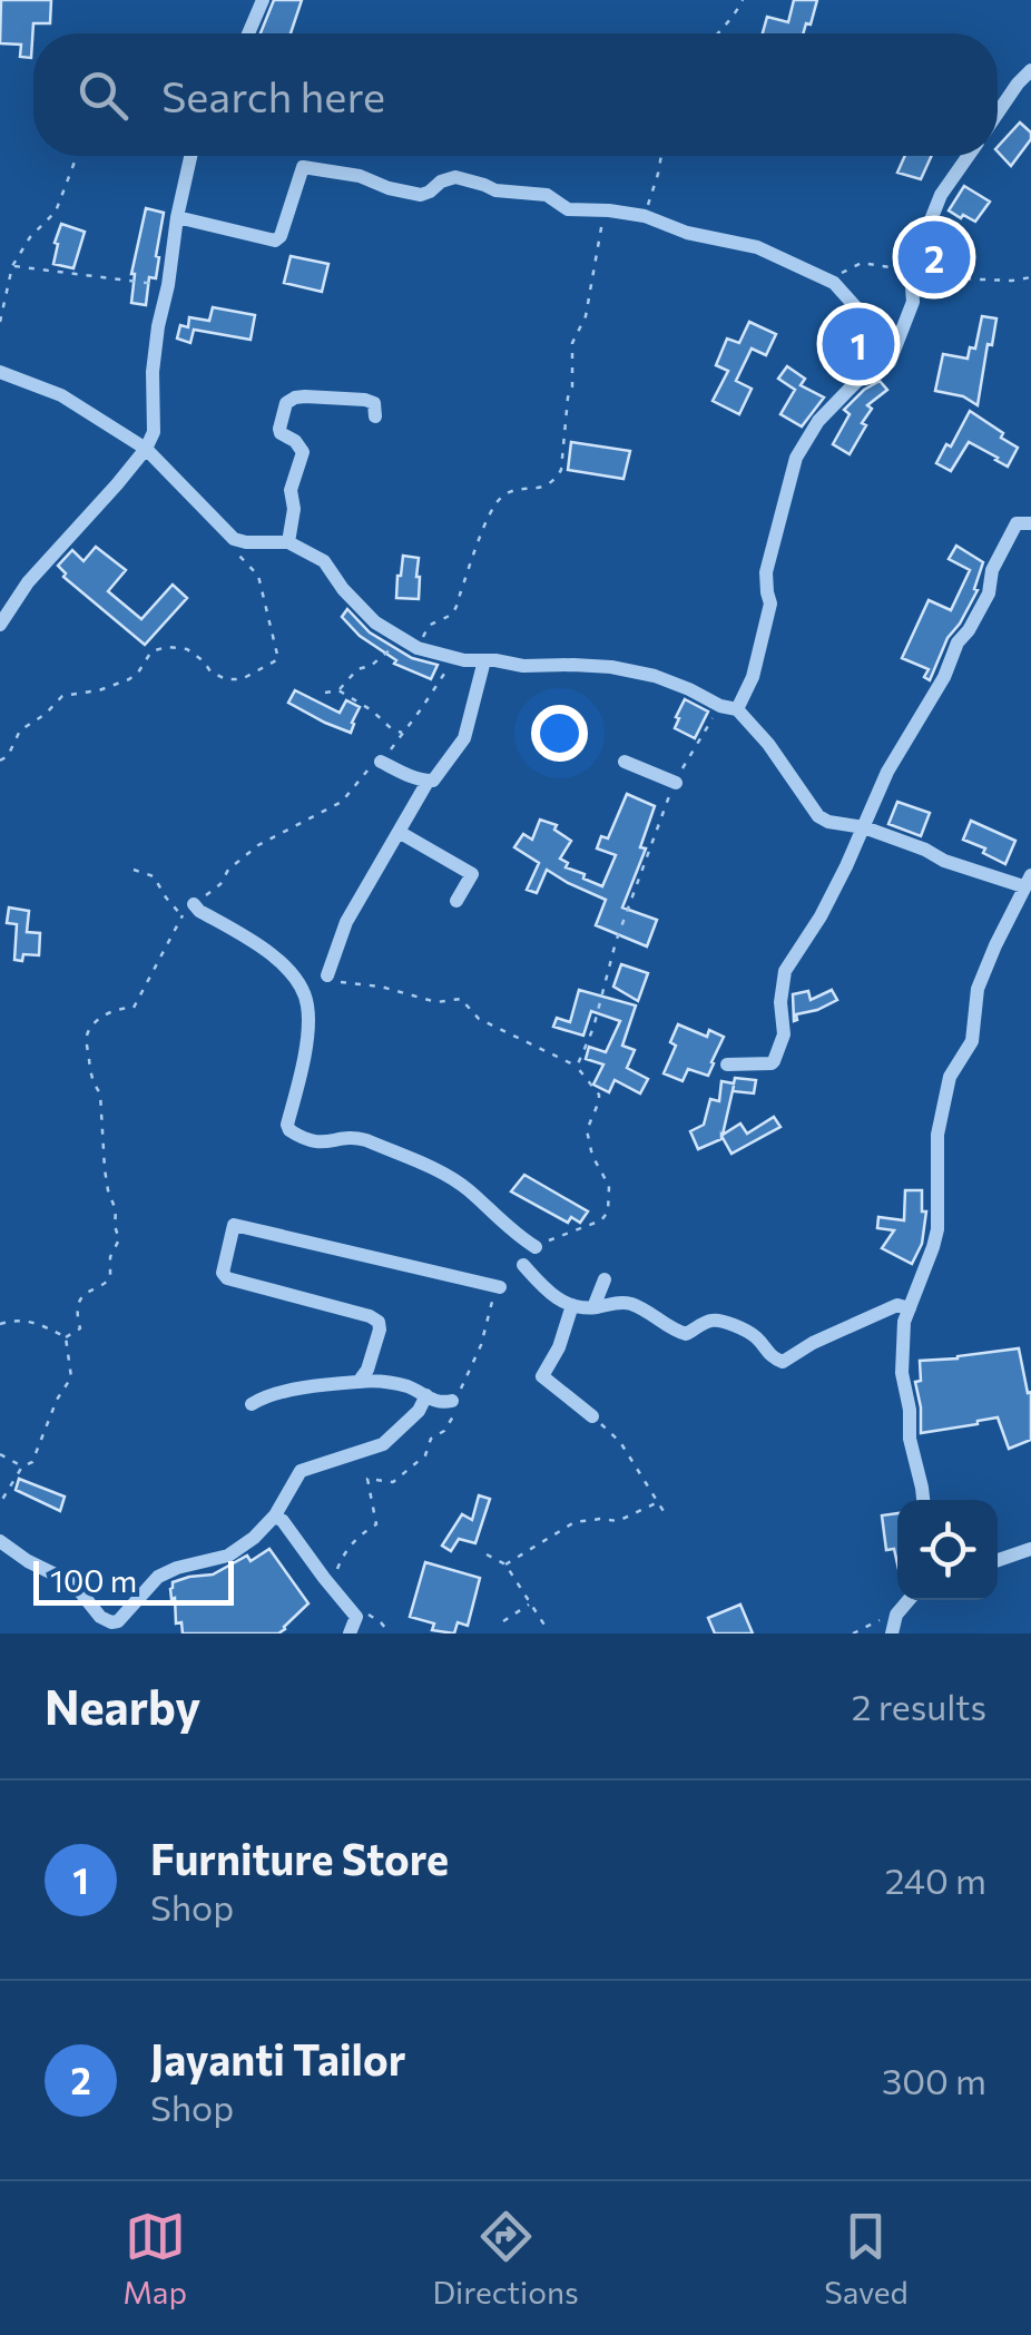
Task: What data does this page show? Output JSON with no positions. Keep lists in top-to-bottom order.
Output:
{
  "scale_bar": "100 m",
  "page": {
    "search": "Search here",
    "pins": ["2", "1"],
    "scale": "100 m",
    "heading": ["Nearby", "2 results"],
    "list": [
      {
        "mark": "1",
        "name": "Furniture Store",
        "note": "Shop",
        "value": "240 m"
      },
      {
        "mark": "2",
        "name": "Jayanti Tailor",
        "note": "Shop",
        "value": "300 m"
      }
    ],
    "nav": ["Map", "Directions", "Saved"]
  }
}
